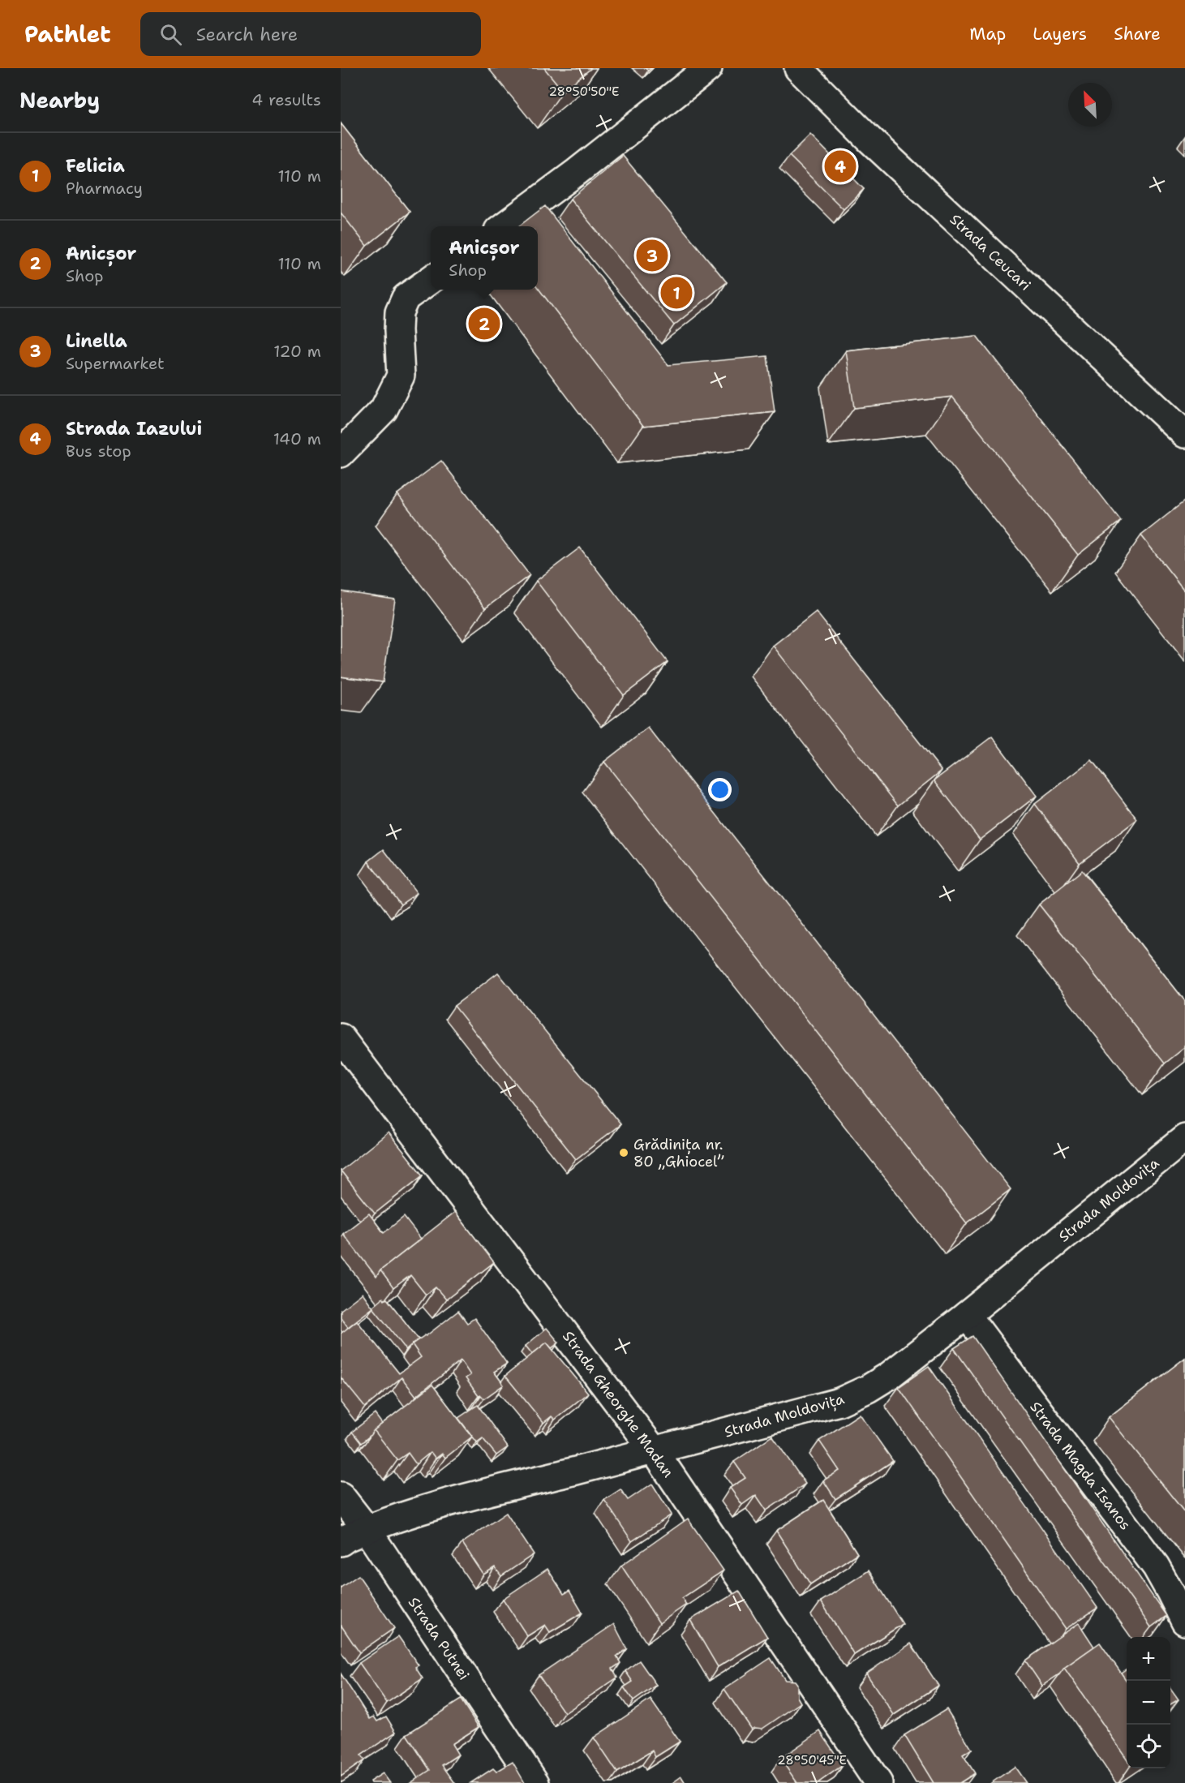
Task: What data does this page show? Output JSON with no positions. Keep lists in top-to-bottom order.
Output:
{
  "streets": {
    "street": [
      "Strada Ceucari",
      "Strada Moldovița",
      "Strada Gheorghe Madan",
      "Strada Magda Isanos",
      "Strada Putnei"
    ]
  },
  "crossings": [
    ["Strada Moldovița", "Strada Gheorghe Madan"],
    ["Strada Moldovița", "Strada Magda Isanos"],
    ["Strada Moldovița", "Strada Putnei"]
  ],
  "places": ["Grădinița nr. 80 „Ghiocel”"],
  "north": "top left",
  "page": {
    "header": "Pathlet",
    "search": "Search here",
    "nav": ["Map", "Layers", "Share"],
    "heading": ["Nearby", "4 results"],
    "list": [
      {
        "mark": "1",
        "name": "Felicia",
        "note": "Pharmacy",
        "value": "110 m"
      },
      {
        "mark": "2",
        "name": "Anicșor",
        "note": "Shop",
        "value": "110 m"
      },
      {
        "mark": "3",
        "name": "Linella",
        "note": "Supermarket",
        "value": "120 m"
      },
      {
        "mark": "4",
        "name": "Strada Iazului",
        "note": "Bus stop",
        "value": "140 m"
      }
    ],
    "pins": [
      "4",
      "3",
      "1",
      "2"
    ],
    "popup": ["Anicșor", "Shop"],
    "map_buttons": ["+", "−"]
  },
  "coordinates": ["28°50'50\"E", "28°50'45\"E"]
}
